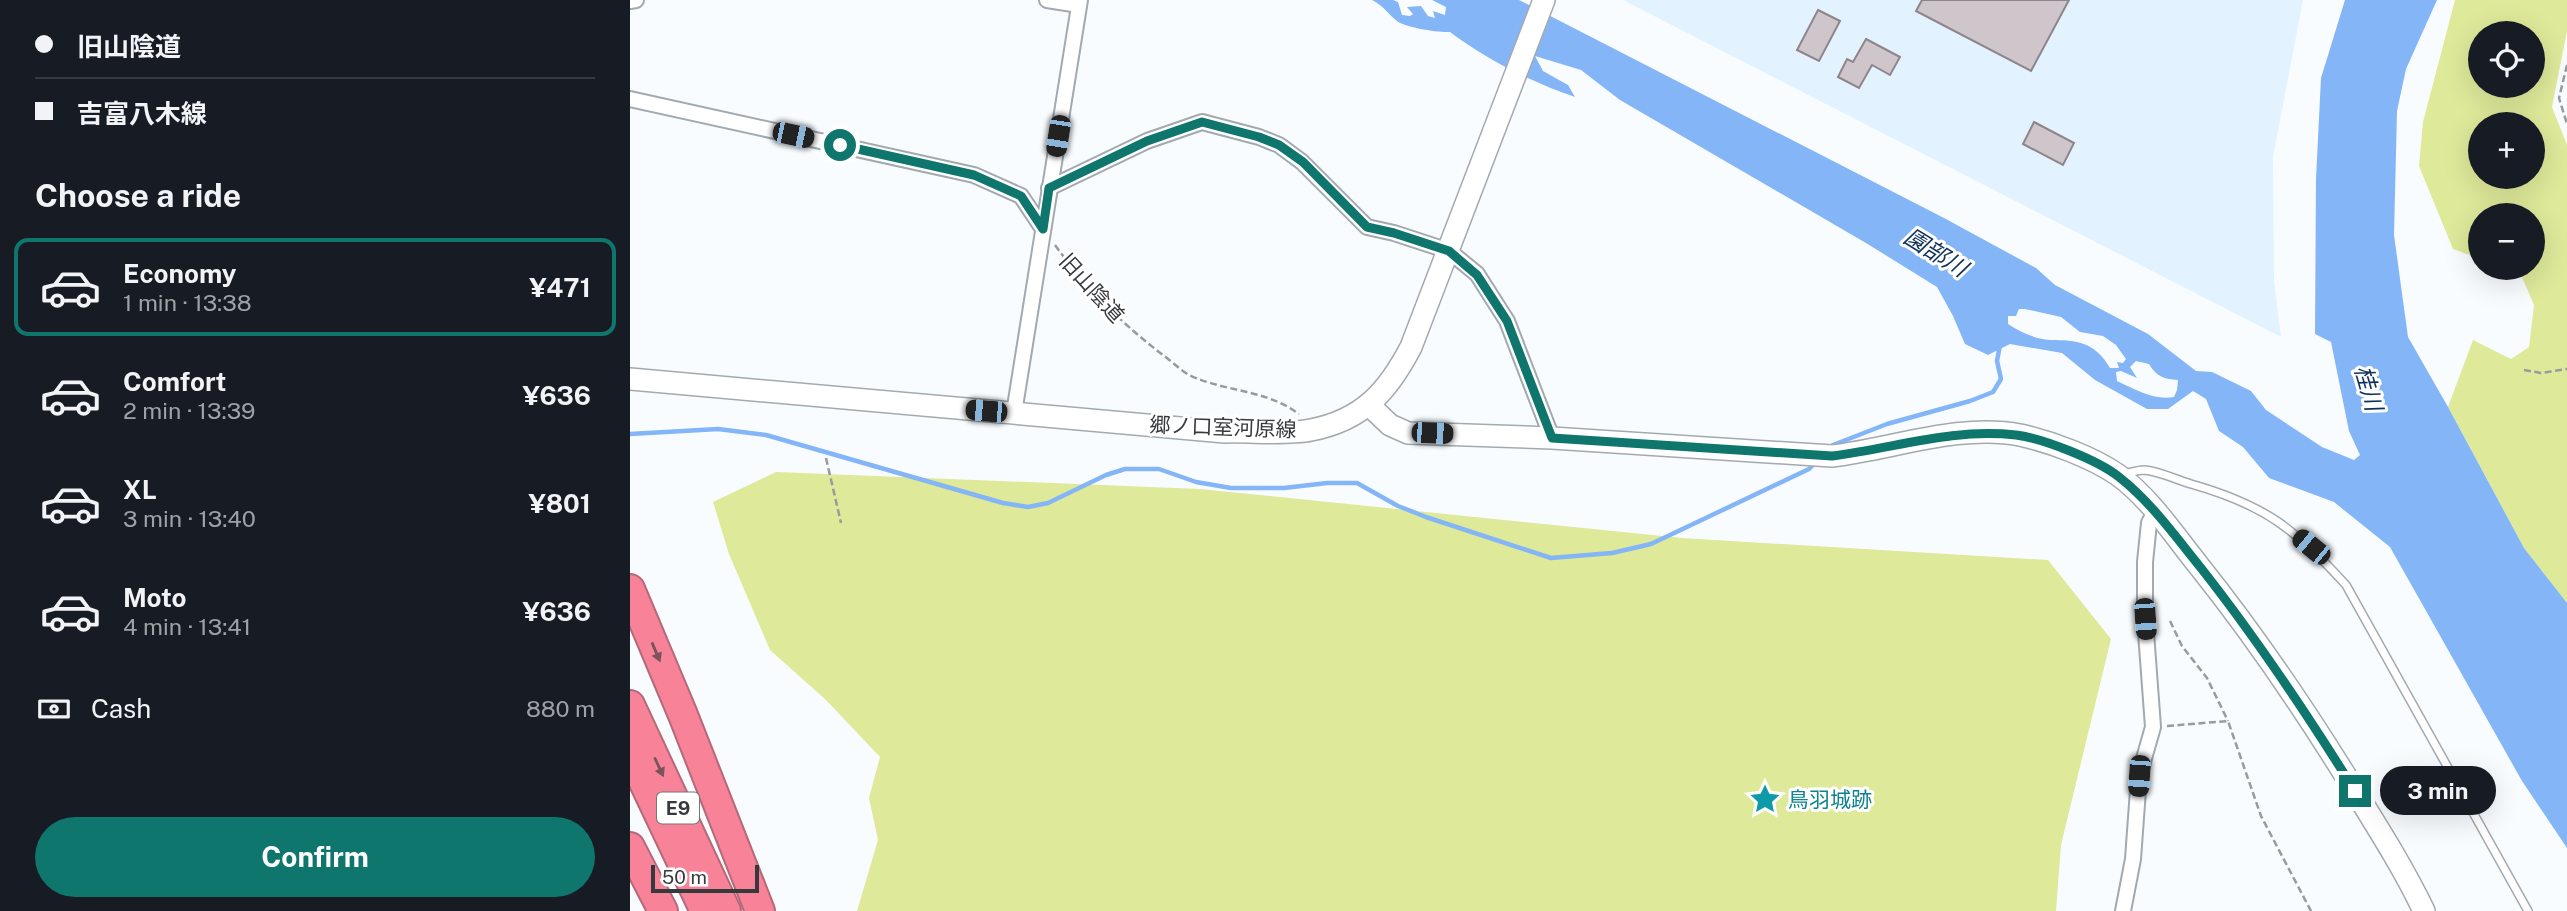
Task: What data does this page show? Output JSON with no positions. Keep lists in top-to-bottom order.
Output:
{
  "streets": {
    "highway": ["E9"],
    "main road": ["郷ノ口室河原線"],
    "path": ["旧山陰道"]
  },
  "crossings": [
    ["旧山陰道", "郷ノ口室河原線"]
  ],
  "water": ["園部川", "桂川"],
  "places": {
    "place": ["鳥羽城跡"]
  },
  "scale_bar": "50 m",
  "page": {
    "banner": ["旧山陰道", "吉富八木線"],
    "map_buttons": ["+", "−"],
    "heading": "Choose a ride",
    "list": [
      {
        "name": "Economy",
        "note": "1 min · 13:38",
        "value": "¥471"
      },
      {
        "name": "Comfort",
        "note": "2 min · 13:39",
        "value": "¥636"
      },
      {
        "name": "XL",
        "note": "3 min · 13:40",
        "value": "¥801"
      },
      {
        "name": "Moto",
        "note": "4 min · 13:41",
        "value": "¥636"
      }
    ],
    "pay": ["Cash", "880 m"],
    "bubble": "3 min",
    "buttons": "Confirm",
    "scale": "50 m"
  }
}
